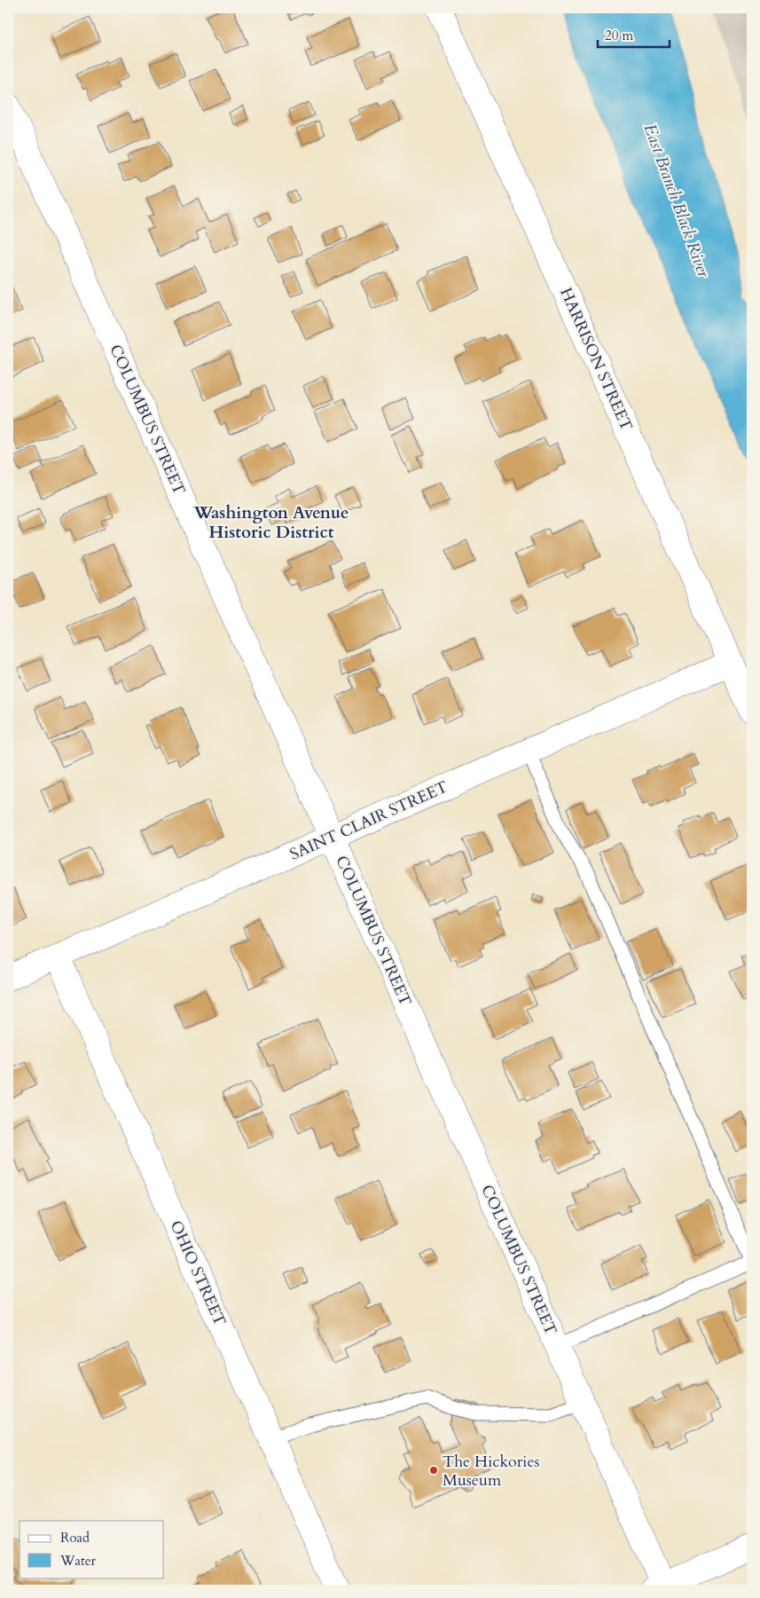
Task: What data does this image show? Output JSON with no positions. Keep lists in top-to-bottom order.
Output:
{
  "streets": {
    "street": [
      "HARRISON STREET",
      "COLUMBUS STREET",
      "SAINT CLAIR STREET",
      "OHIO STREET"
    ]
  },
  "crossings": [
    ["HARRISON STREET", "SAINT CLAIR STREET"],
    ["COLUMBUS STREET", "SAINT CLAIR STREET"],
    ["SAINT CLAIR STREET", "OHIO STREET"]
  ],
  "districts": ["Washington Avenue Historic District"],
  "water": ["East Branch Black River"],
  "places": ["The Hickories Museum"],
  "legend": ["Road", "Water"],
  "scale_bar": "20 m"
}
